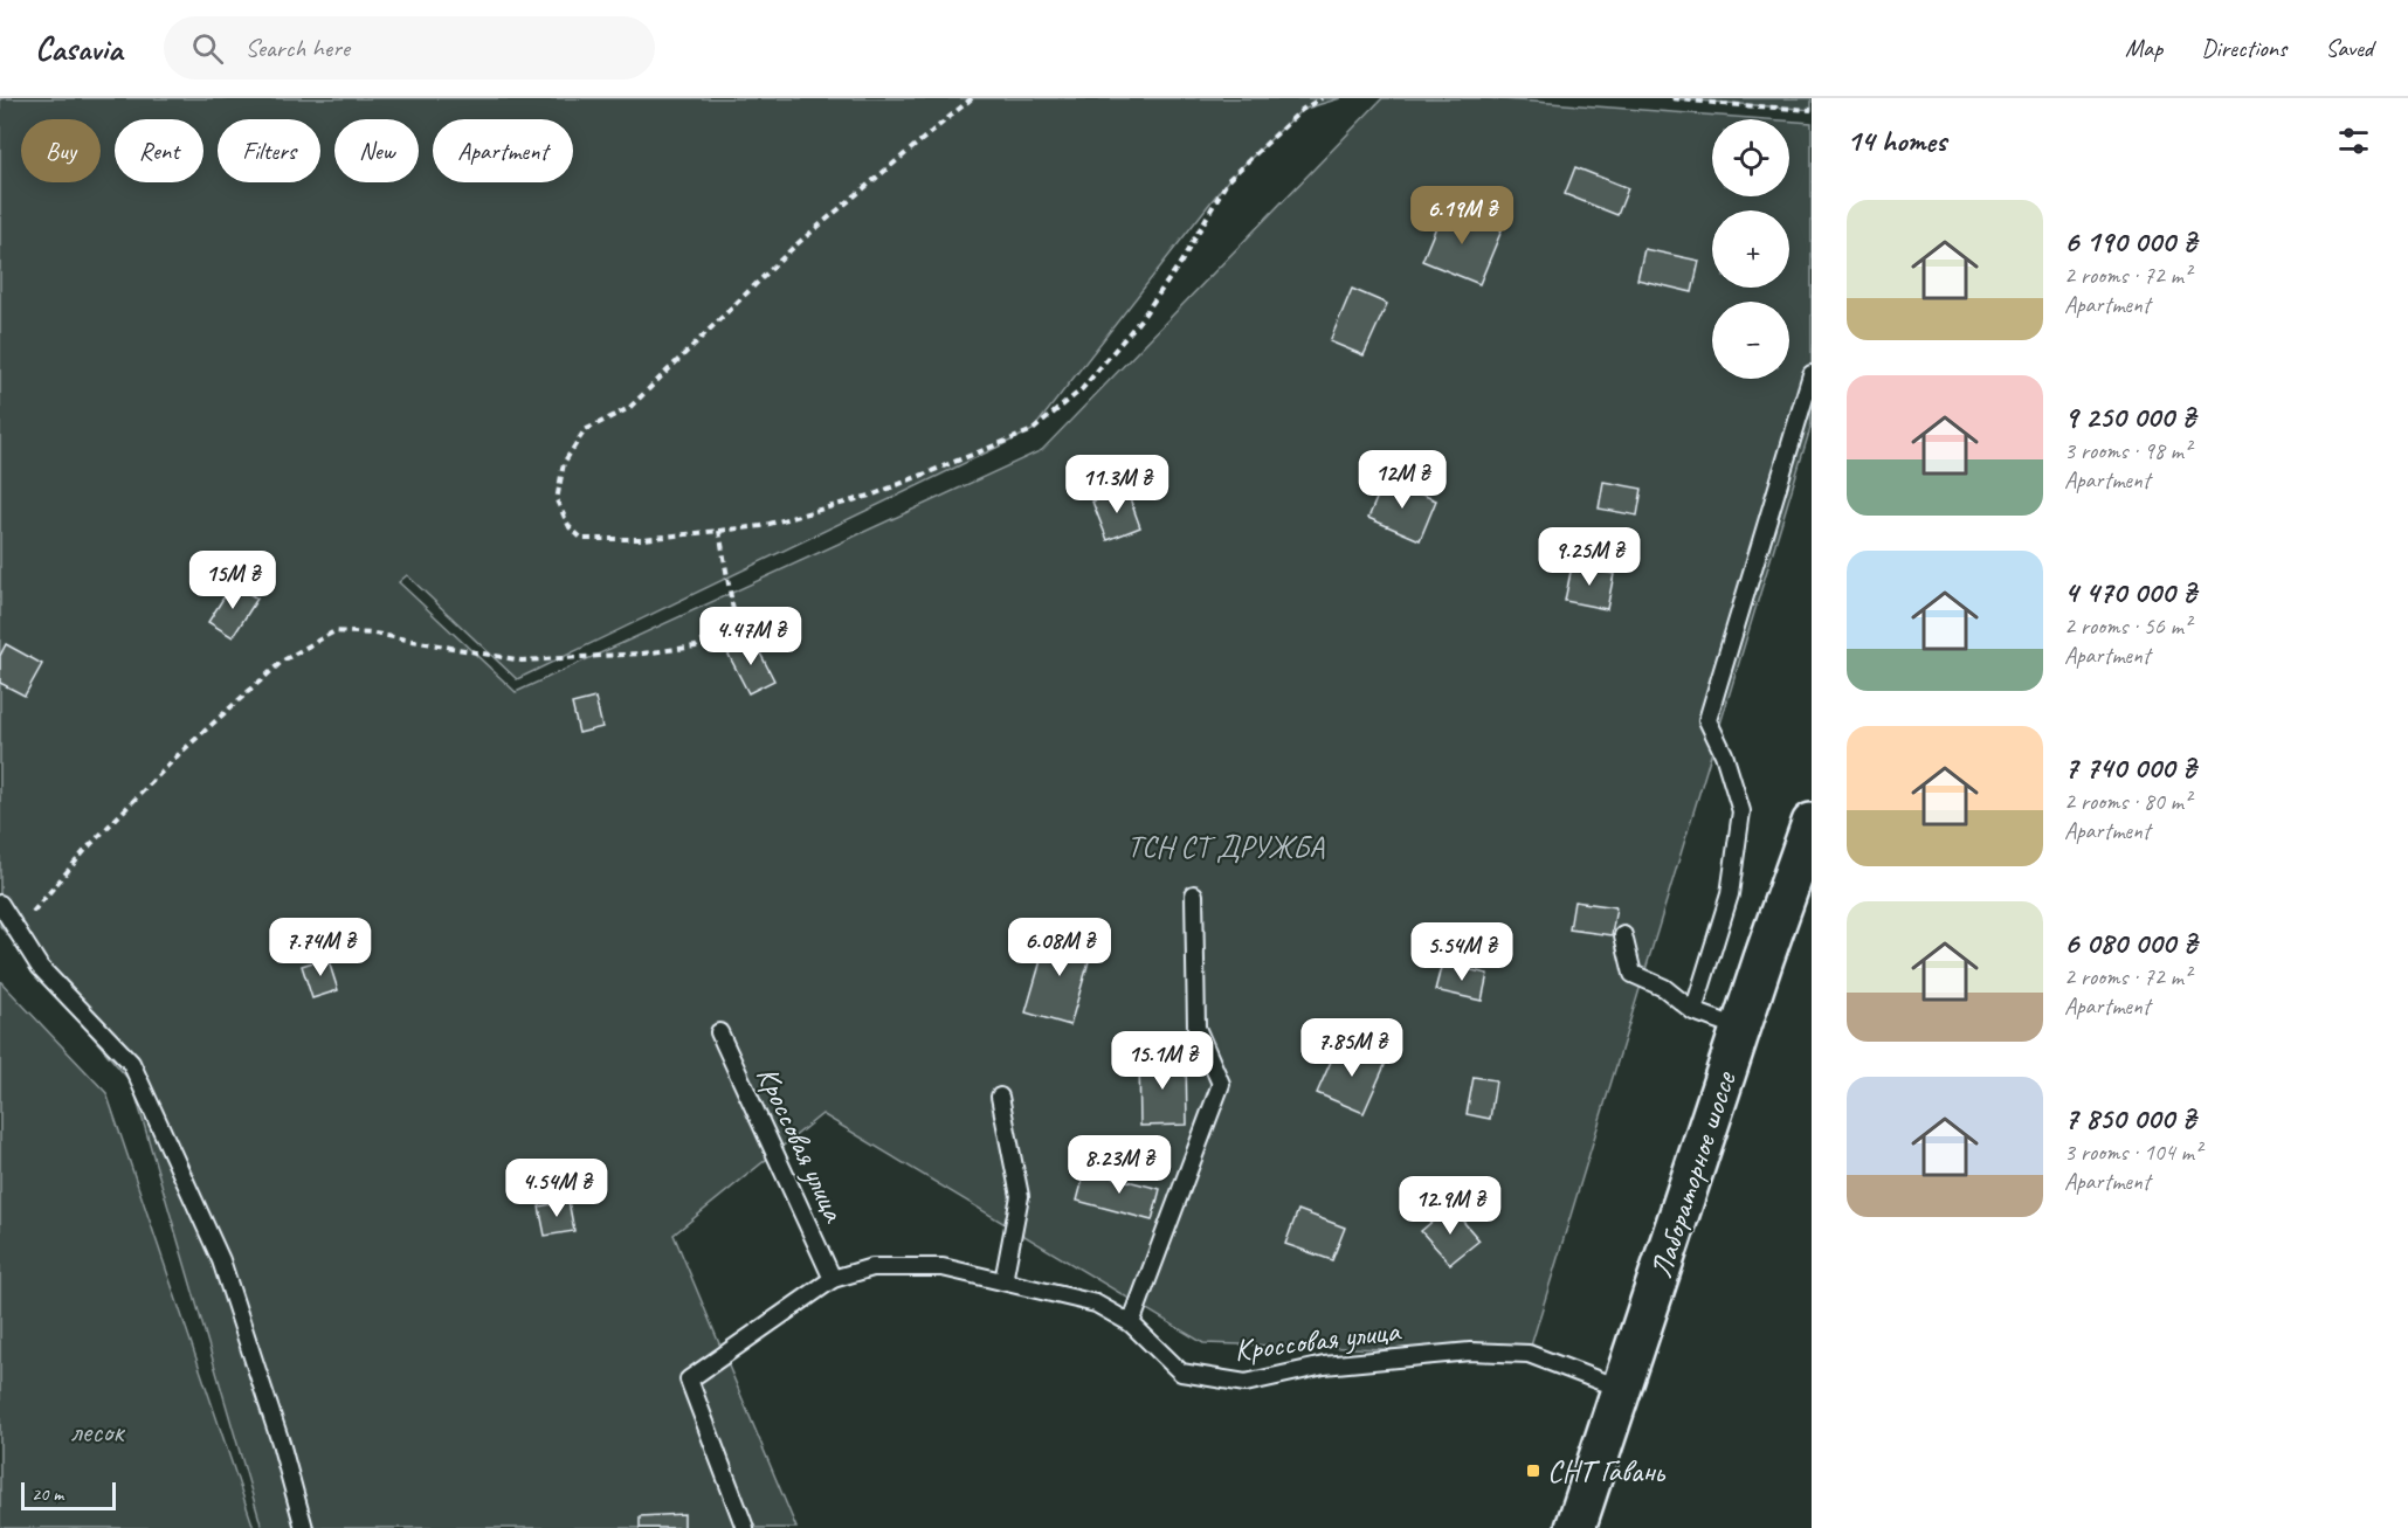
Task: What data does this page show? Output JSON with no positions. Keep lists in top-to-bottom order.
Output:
{
  "streets": {
    "main road": ["Лабораторное шоссе"],
    "lane": ["Кроссовая улица"]
  },
  "crossings": [
    ["Кроссовая улица", "Лабораторное шоссе"]
  ],
  "parks": ["ТСН СТ ДРУЖБА", "лесок"],
  "places": {
    "transit": ["СНТ Гавань"]
  },
  "scale_bar": "20 m",
  "page": {
    "header": "Casavia",
    "search": "Search here",
    "nav": ["Map", "Directions", "Saved"],
    "heading": "14 homes",
    "map_buttons": ["+", "−"],
    "chip": [
      "Buy",
      "Rent",
      "Filters",
      "New",
      "Apartment"
    ],
    "list": [
      {
        "name": "6 190 000 ₴",
        "note": "2 rooms · 72 m² · Apartment"
      },
      {
        "name": "9 250 000 ₴",
        "note": "3 rooms · 98 m² · Apartment"
      },
      {
        "name": "4 470 000 ₴",
        "note": "2 rooms · 56 m² · Apartment"
      },
      {
        "name": "7 740 000 ₴",
        "note": "2 rooms · 80 m² · Apartment"
      },
      {
        "name": "6 080 000 ₴",
        "note": "2 rooms · 72 m² · Apartment"
      },
      {
        "name": "7 850 000 ₴",
        "note": "3 rooms · 104 m² · Apartment"
      }
    ],
    "price": [
      "6.19M ₴",
      "12M ₴",
      "11.3M ₴",
      "9.25M ₴",
      "15M ₴",
      "4.47M ₴",
      "7.74M ₴",
      "6.08M ₴",
      "5.54M ₴",
      "7.85M ₴",
      "15.1M ₴",
      "8.23M ₴",
      "4.54M ₴",
      "12.9M ₴"
    ],
    "scale": "20 m"
  }
}
